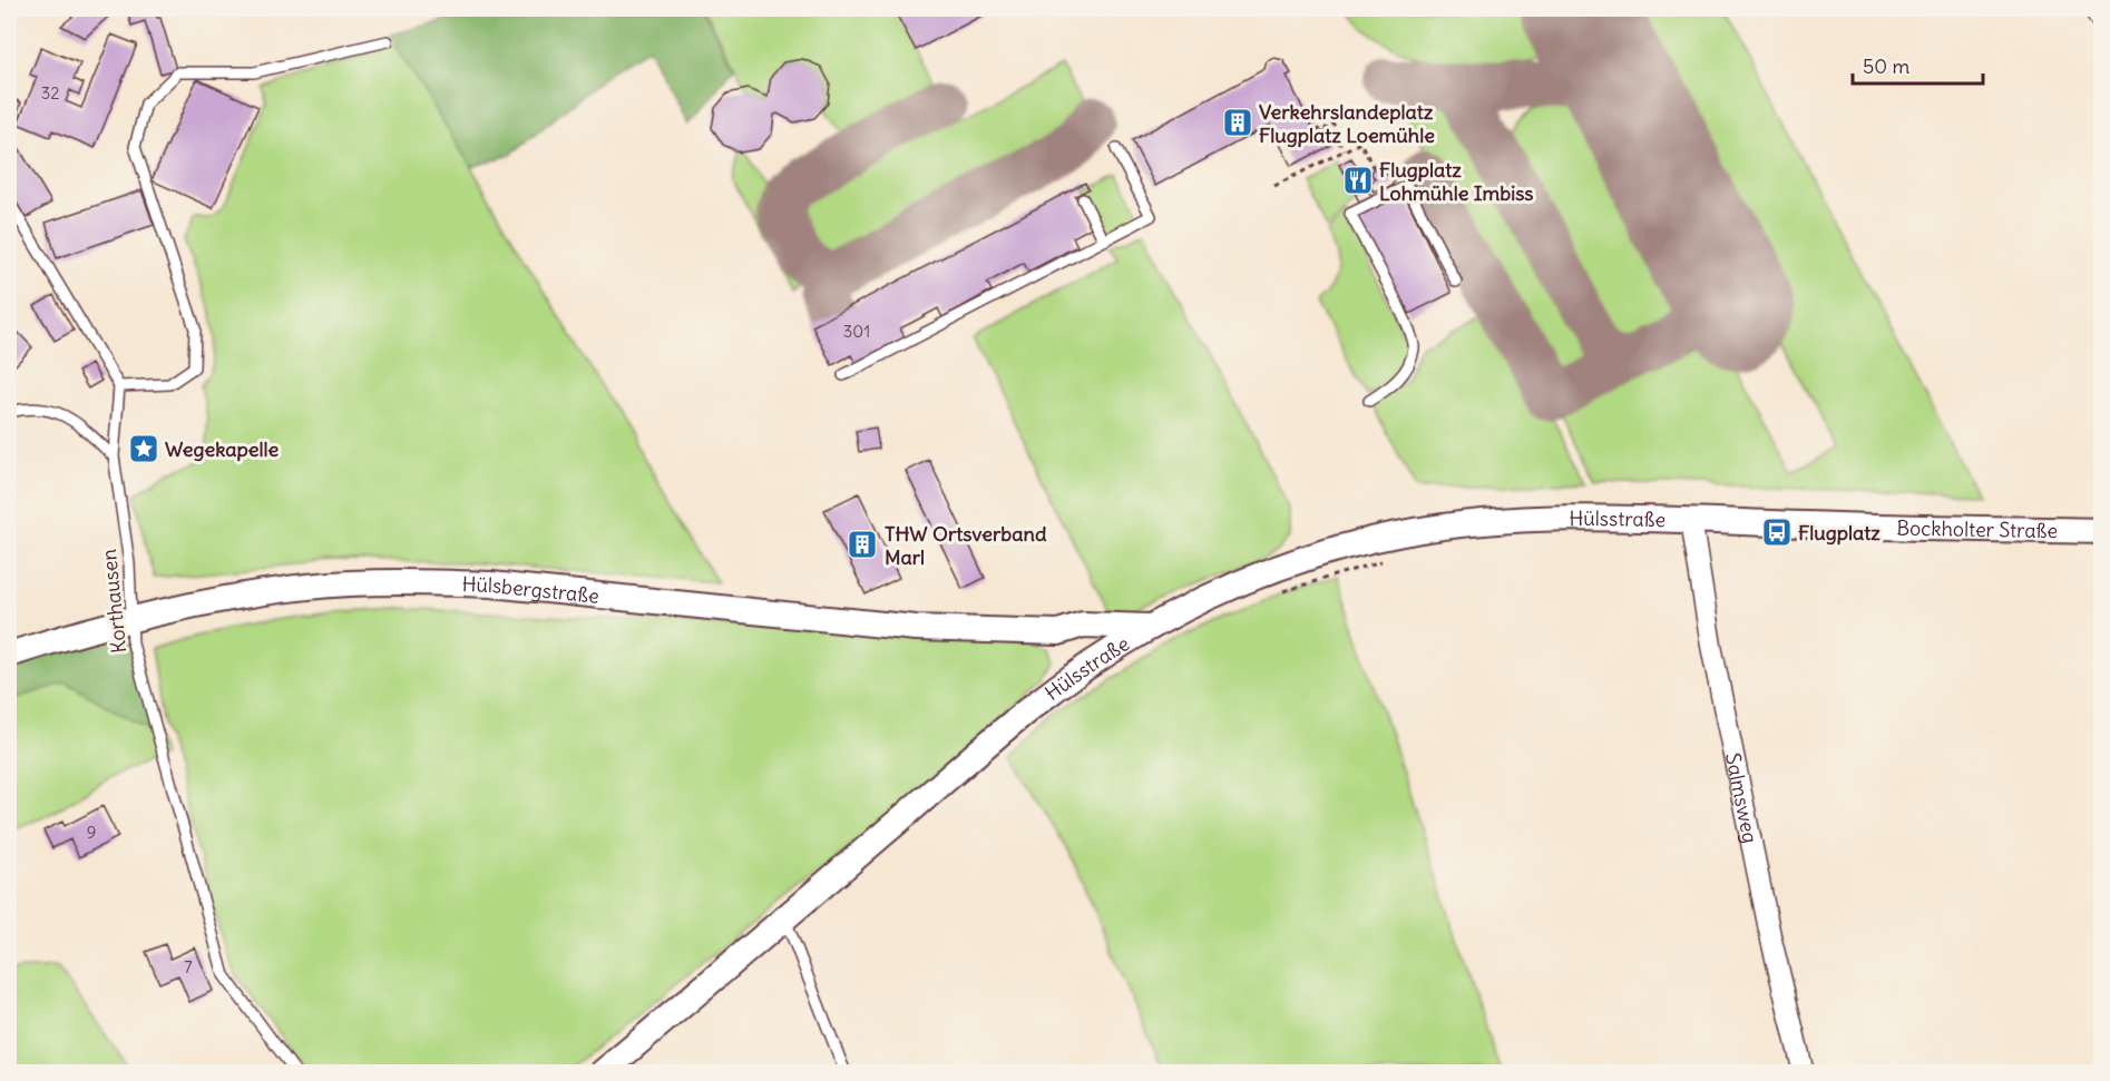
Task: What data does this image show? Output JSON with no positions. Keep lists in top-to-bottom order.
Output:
{
  "streets": {
    "street": [
      "Hülsstraße",
      "Bockholter Straße",
      "Hülsbergstraße",
      "Salmsweg"
    ],
    "lane": ["Korthausen"]
  },
  "crossings": [
    ["Hülsstraße", "Bockholter Straße"],
    ["Hülsstraße", "Hülsbergstraße"],
    ["Hülsstraße", "Salmsweg"],
    ["Bockholter Straße", "Salmsweg"],
    ["Hülsbergstraße", "Korthausen"]
  ],
  "places": {
    "building": ["Verkehrslandeplatz Flugplatz Loemühle", "THW Ortsverband Marl"],
    "restaurant": ["Flugplatz Lohmühle Imbiss"],
    "place": ["Wegekapelle"],
    "bus stop": ["Flugplatz"]
  },
  "house_numbers": [
    "32",
    "301",
    "9",
    "7"
  ],
  "scale_bar": "50 m"
}
